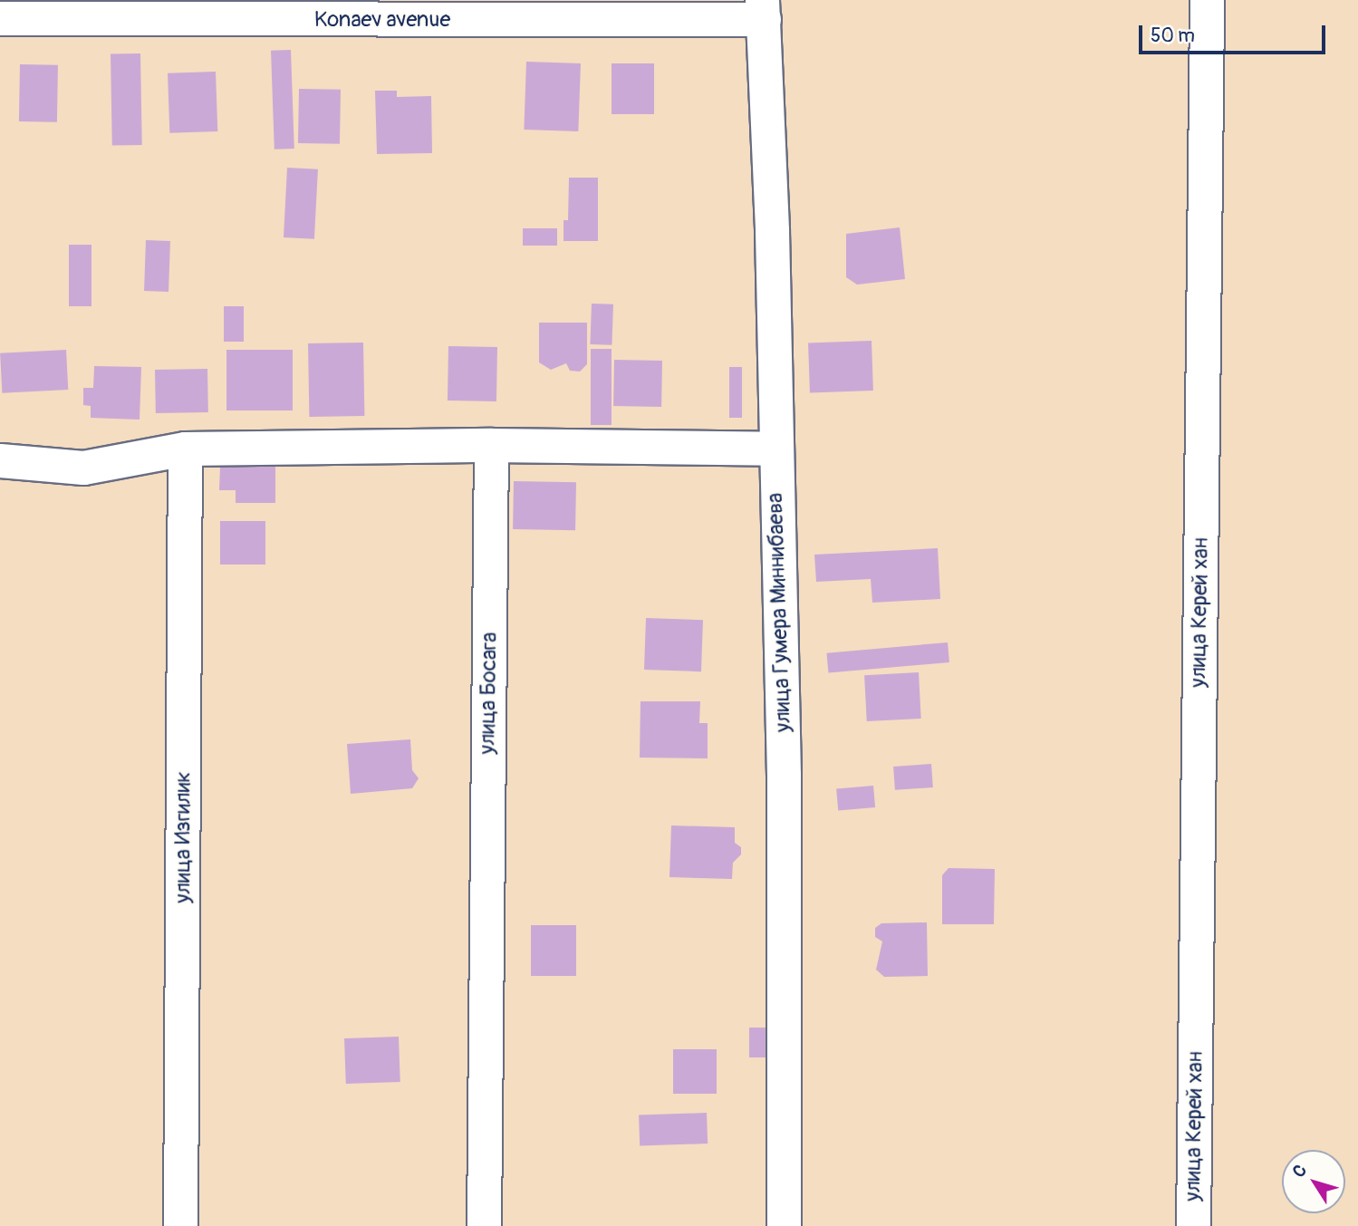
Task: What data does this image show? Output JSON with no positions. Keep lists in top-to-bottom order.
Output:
{
  "streets": {
    "street": [
      "Konaev avenue",
      "улица Гумера Миннибаева",
      "улица Керей хан",
      "улица Босага",
      "улица Изгилик"
    ]
  },
  "crossings": [
    ["Konaev avenue", "улица Гумера Миннибаева"]
  ],
  "scale_bar": "50 m",
  "north": "top left"
}
